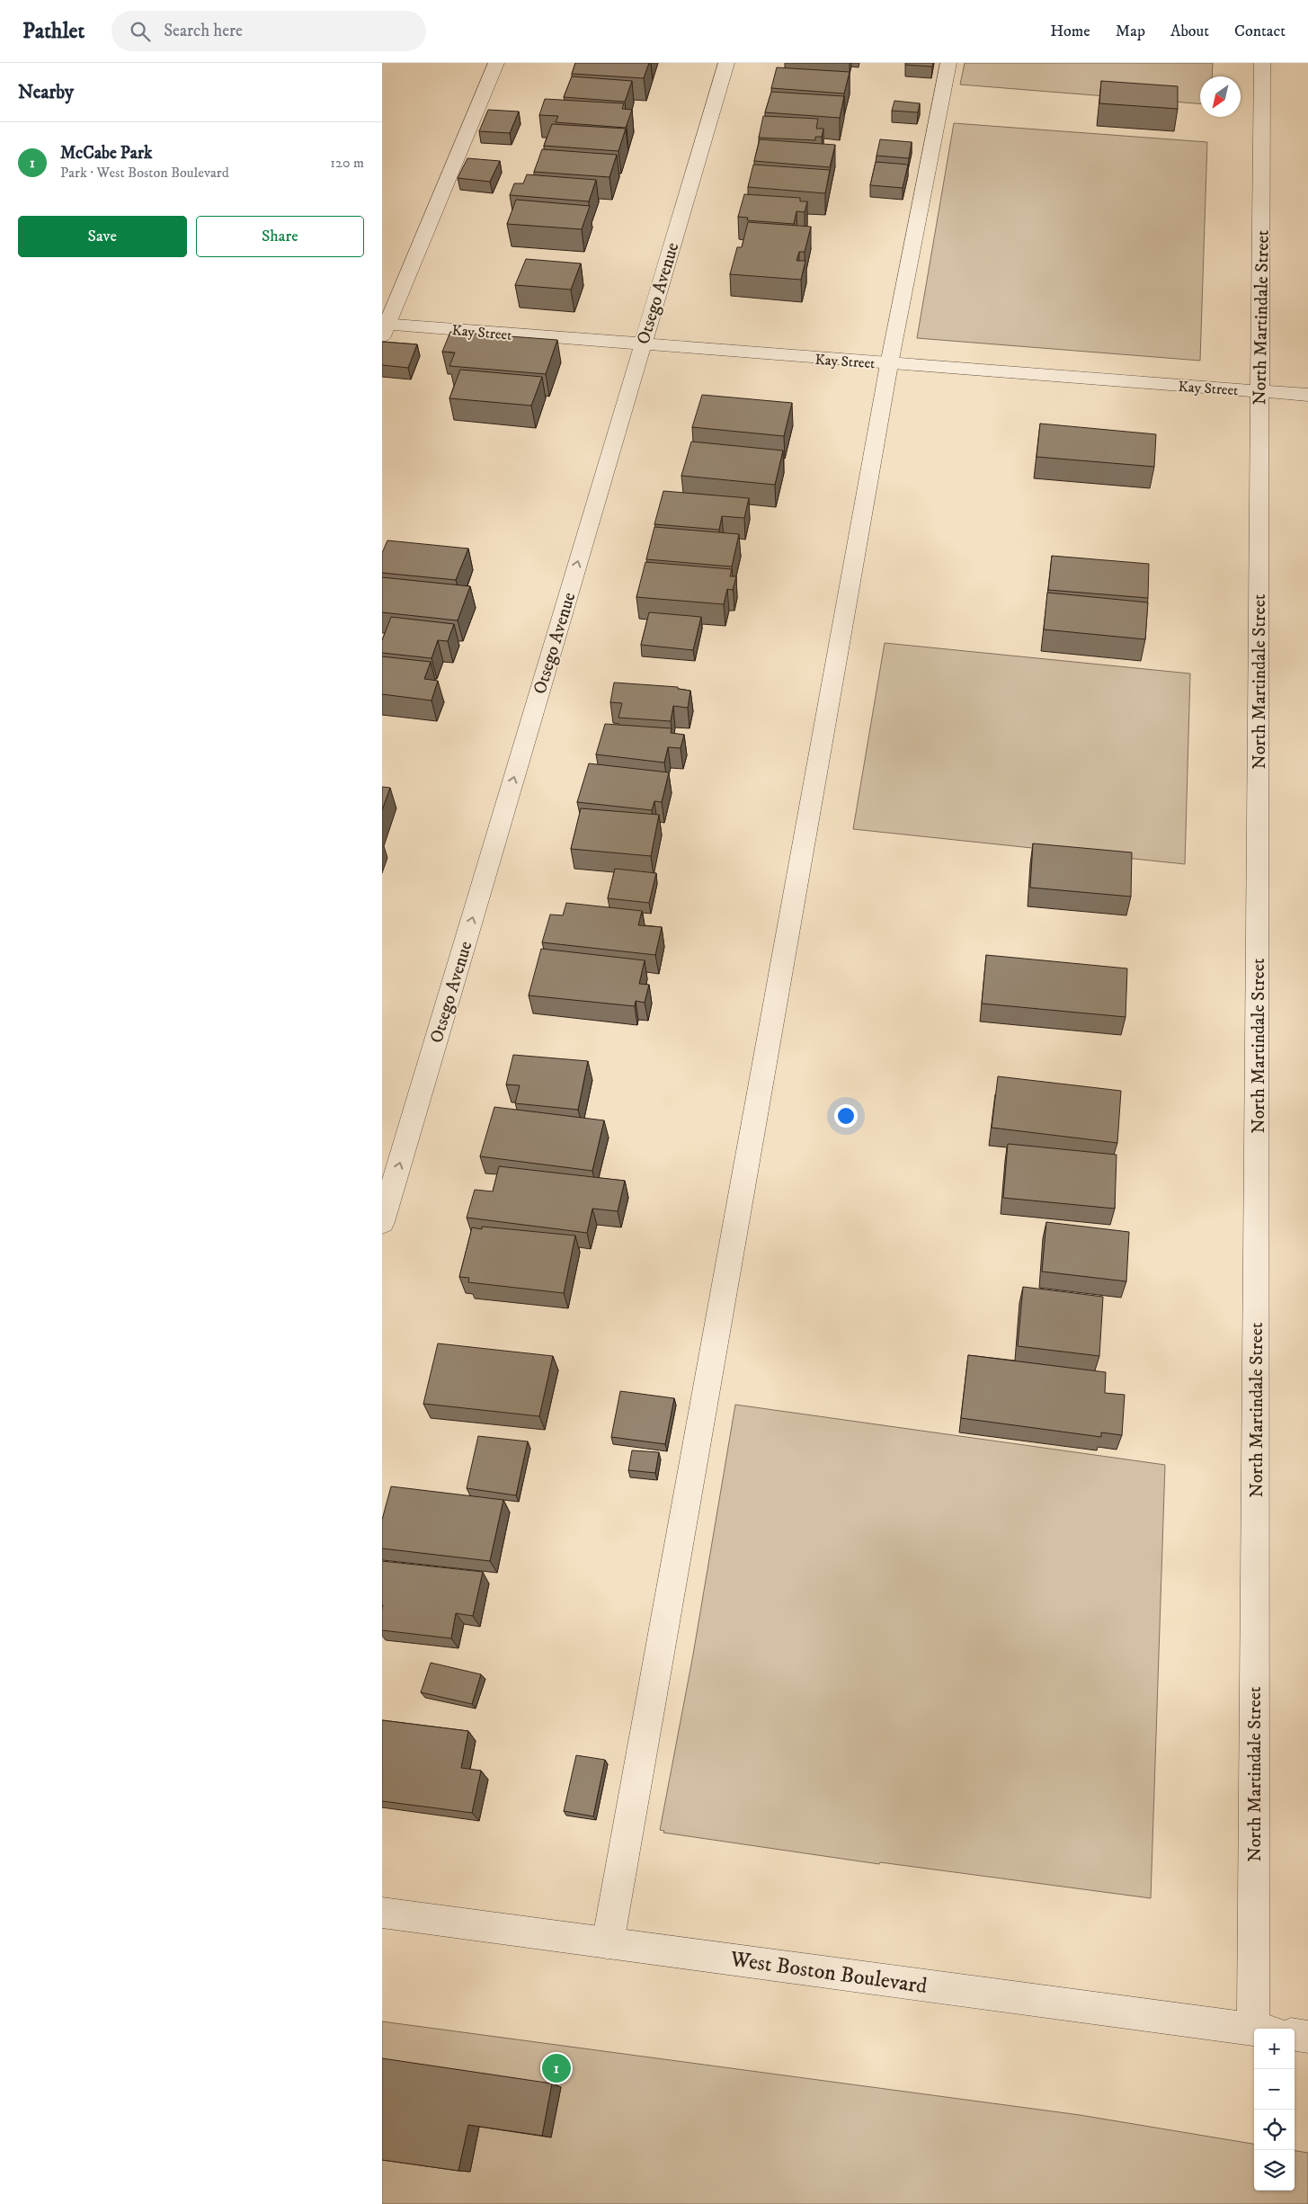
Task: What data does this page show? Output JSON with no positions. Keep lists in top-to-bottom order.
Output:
{
  "streets": {
    "street": [
      "Otsego Avenue",
      "North Martindale Street",
      "Kay Street",
      "West Boston Boulevard"
    ]
  },
  "crossings": [
    ["Otsego Avenue", "Kay Street"],
    ["North Martindale Street", "Kay Street"]
  ],
  "one_way": ["Otsego Avenue"],
  "north": "bottom left",
  "page": {
    "header": "Pathlet",
    "search": "Search here",
    "nav": [
      "Home",
      "Map",
      "About",
      "Contact"
    ],
    "heading": "Nearby",
    "list": [
      {
        "mark": "1",
        "name": "McCabe Park",
        "note": "Park · West Boston Boulevard",
        "value": "120 m"
      }
    ],
    "buttons": ["Save", "Share"],
    "map_buttons": ["+", "−"],
    "pins": "1"
  }
}
